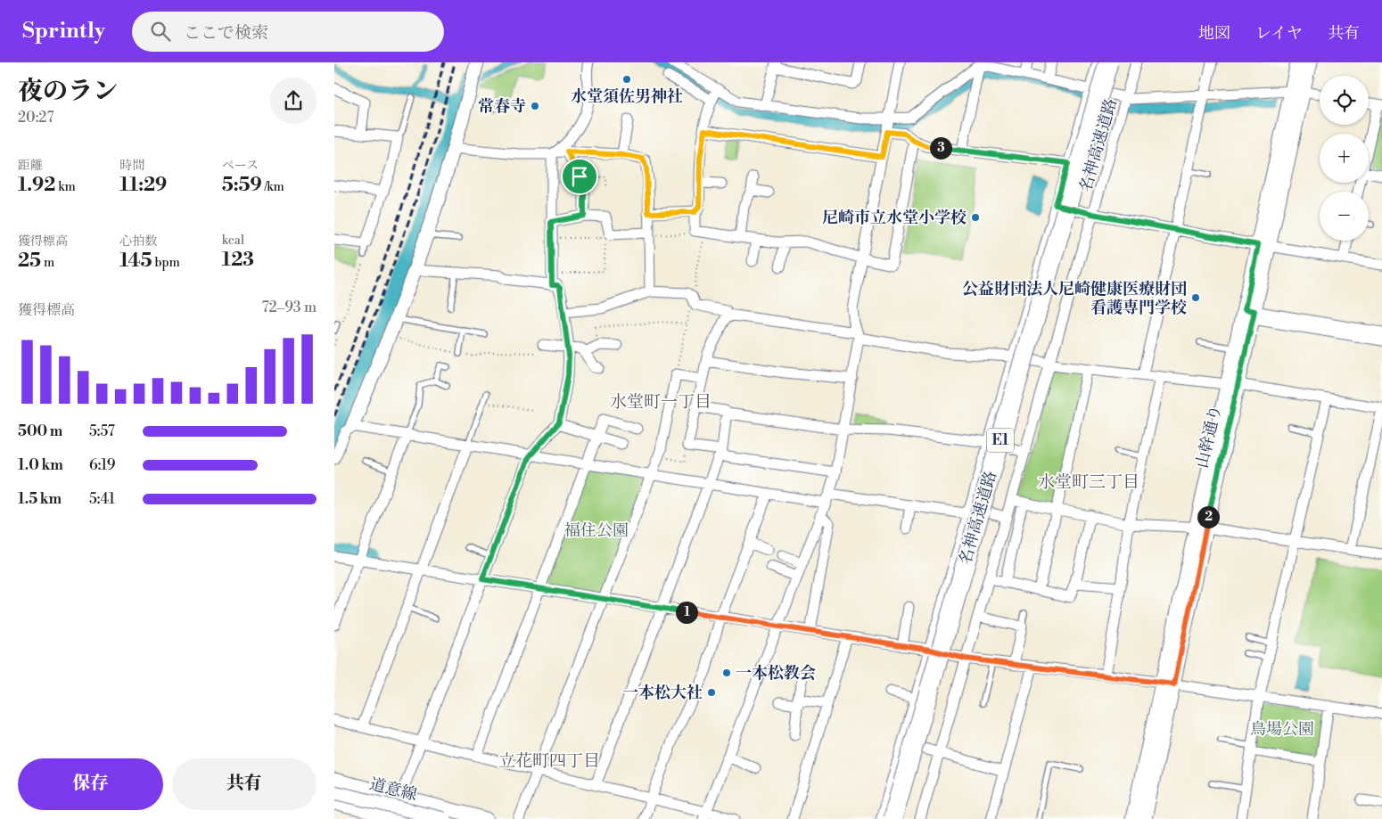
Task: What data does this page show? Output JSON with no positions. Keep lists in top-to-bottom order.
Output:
{
  "streets": {
    "highway": ["名神高速道路", "E1"],
    "street": ["山幹通り", "道意線"]
  },
  "districts": ["水堂町一丁目", "水堂町三丁目", "立花町四丁目"],
  "parks": ["福住公園", "鳥場公園"],
  "places": [
    "水堂須佐男神社",
    "常春寺",
    "尼崎市立水堂小学校",
    "公益財団法人尼崎健康医療財団 看護専門学校",
    "一本松教会",
    "一本松大社"
  ],
  "page": {
    "header": "Sprintly",
    "search": "ここで検索",
    "nav": ["地図", "レイヤ", "共有"],
    "heading": ["夜のラン", "20:27"],
    "map_buttons": ["+", "−"],
    "pins": ["3", "2", "1"],
    "stats": [
      ["距離", "1.92 km"],
      ["時間", "11:29"],
      ["ペース", "5:59 /km"],
      ["獲得標高", "25 m"],
      ["心拍数", "145 bpm"],
      ["kcal", "123"]
    ],
    "chart": ["獲得標高", "72–93 m"],
    "list": [
      {
        "name": "500 m",
        "note": "5:57"
      },
      {
        "name": "1.0 km",
        "note": "6:19"
      },
      {
        "name": "1.5 km",
        "note": "5:41"
      }
    ],
    "buttons": ["保存", "共有"]
  }
}
